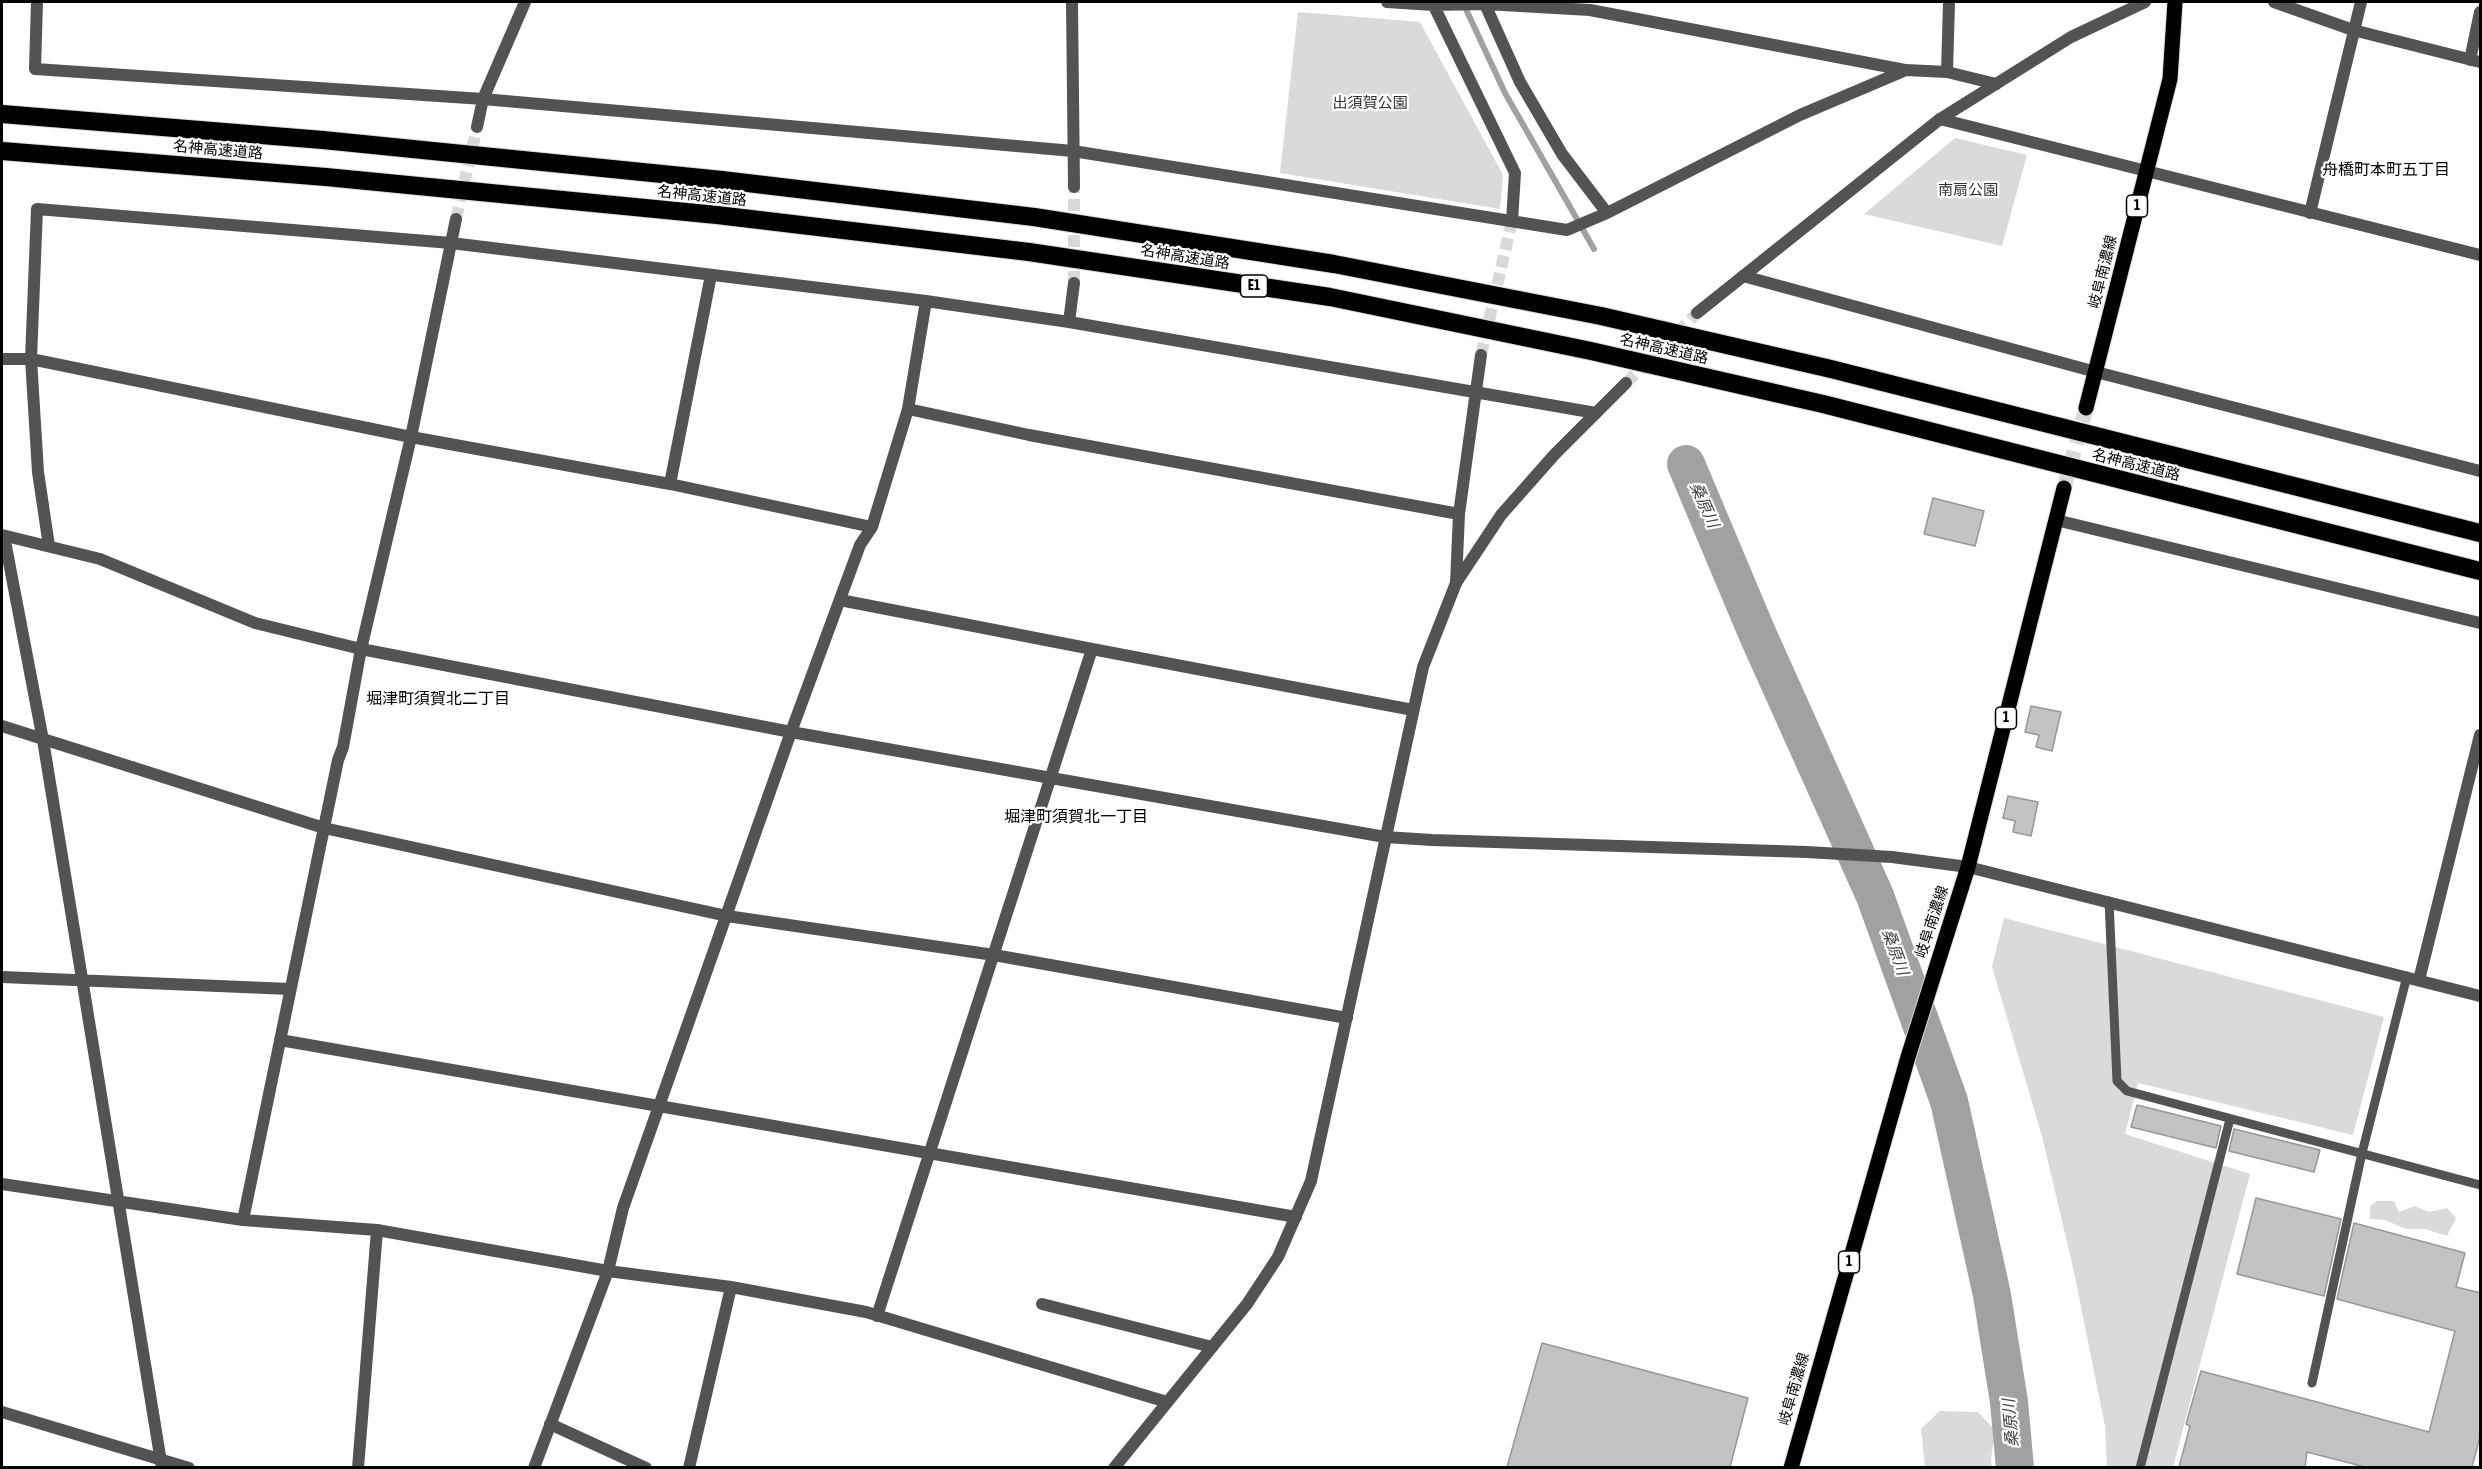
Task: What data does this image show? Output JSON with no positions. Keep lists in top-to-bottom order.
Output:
{
  "streets": {
    "highway": ["名神高速道路", "E1"],
    "main road": ["1", "岐阜南濃線"]
  },
  "districts": ["舟橋町本町五丁目", "堀津町須賀北二丁目", "堀津町須賀北一丁目"],
  "water": ["桑原川"],
  "parks": ["出須賀公園", "南扇公園"]
}
